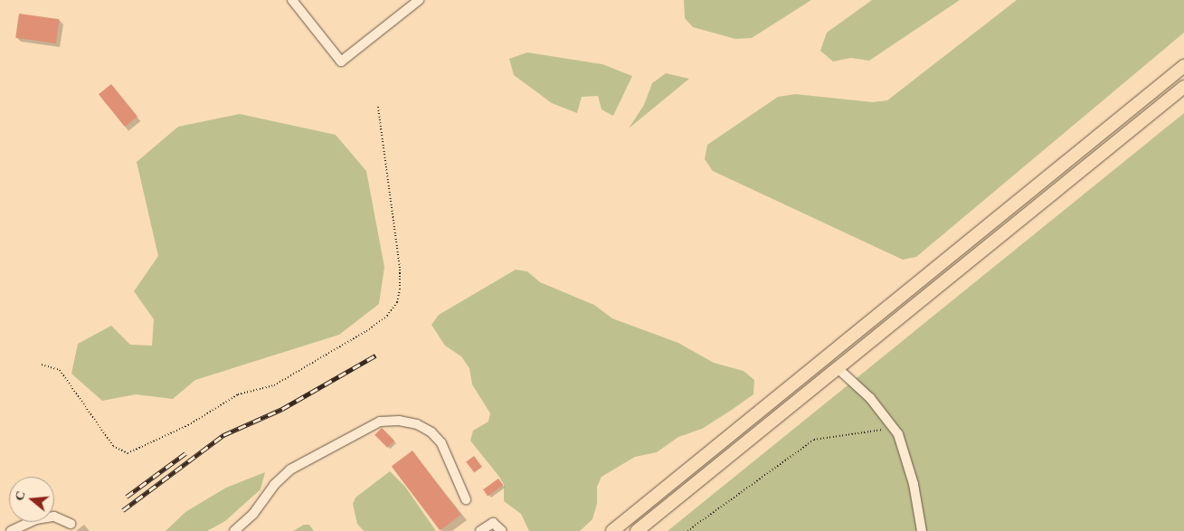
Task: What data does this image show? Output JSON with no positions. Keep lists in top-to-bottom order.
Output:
{
  "north": "left"
}
